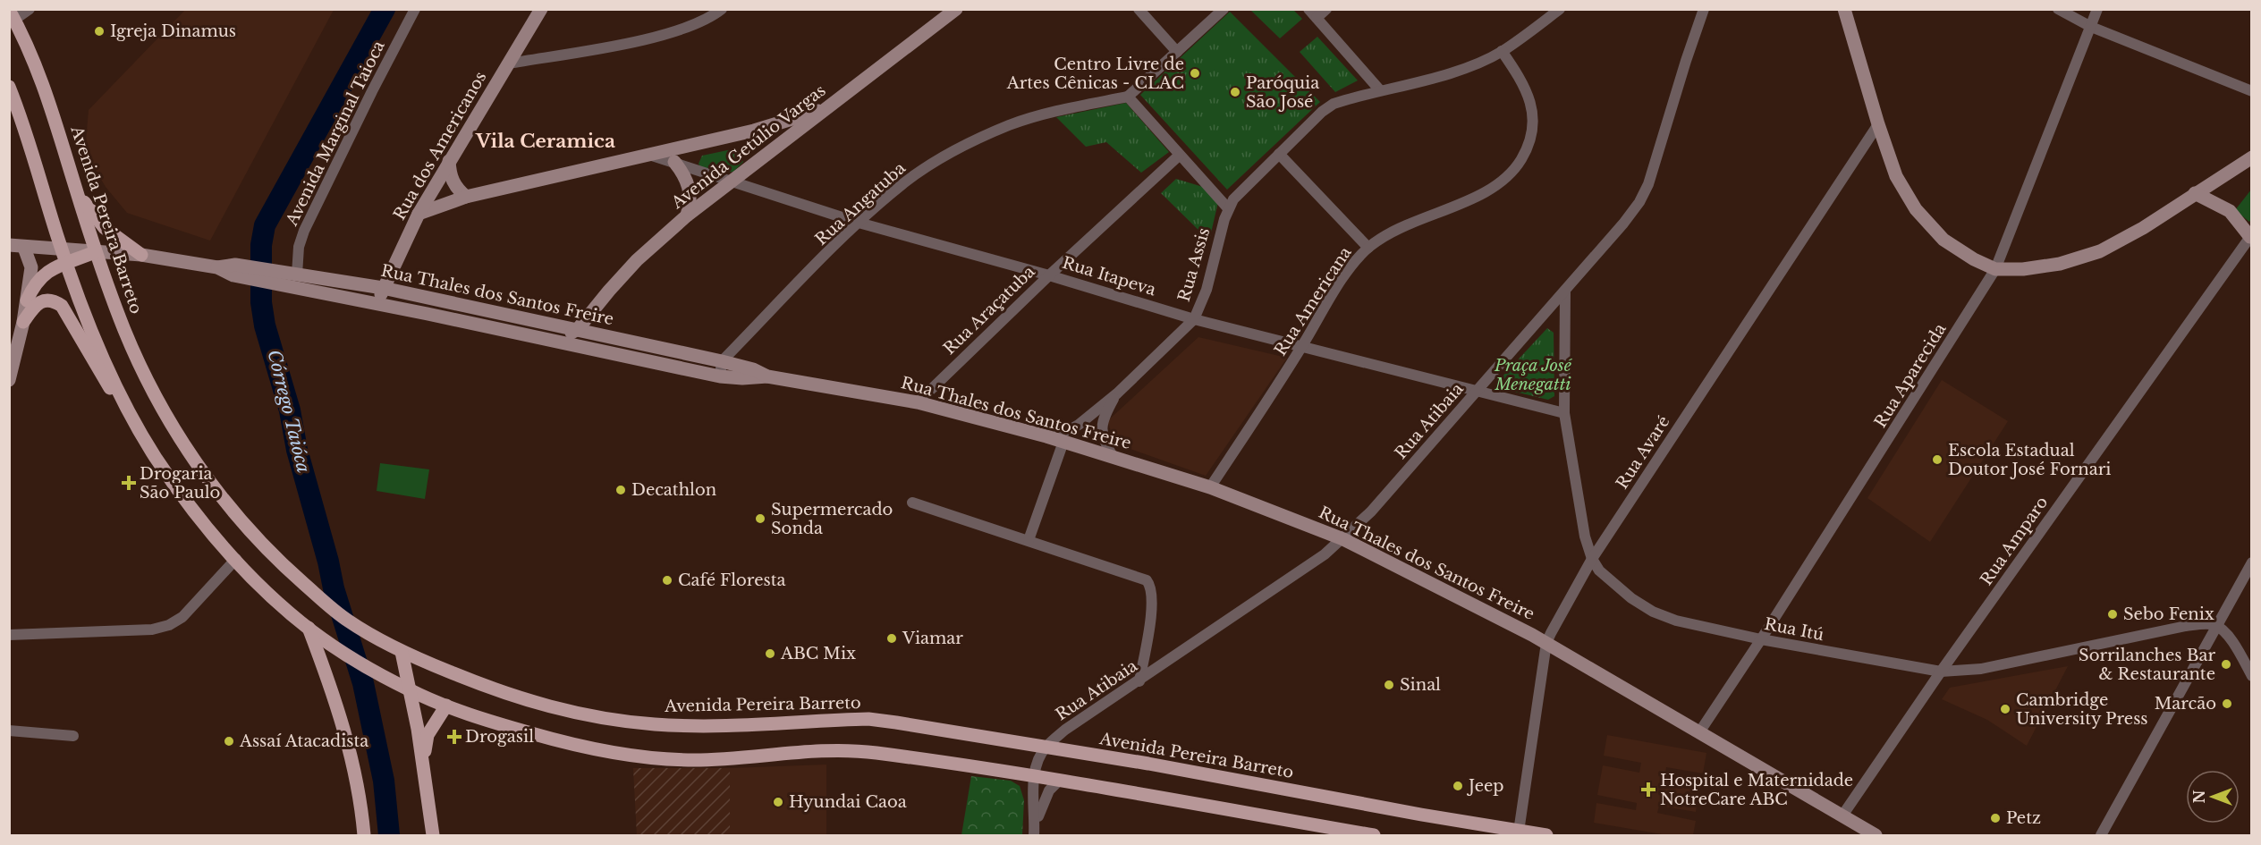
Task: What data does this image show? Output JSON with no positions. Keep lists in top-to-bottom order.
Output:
{
  "streets": {
    "main road": ["Avenida Pereira Barreto"],
    "street": [
      "Avenida Marginal Taioca",
      "Rua dos Americanos",
      "Avenida Getúlio Vargas",
      "Rua Angatuba",
      "Rua Assis",
      "Rua Itapeva",
      "Rua Thales dos Santos Freire",
      "Rua Americana",
      "Rua Araçatuba",
      "Rua Aparecida",
      "Rua Atibaia",
      "Rua Avaré",
      "Rua Amparo",
      "Rua Itú"
    ]
  },
  "crossings": [
    ["Avenida Marginal Taioca", "Rua Thales dos Santos Freire"],
    ["Rua dos Americanos", "Rua Thales dos Santos Freire"],
    ["Avenida Getúlio Vargas", "Rua Itapeva"],
    ["Avenida Getúlio Vargas", "Rua Thales dos Santos Freire"],
    ["Rua Angatuba", "Rua Itapeva"],
    ["Rua Angatuba", "Rua Thales dos Santos Freire"],
    ["Avenida Pereira Barreto", "Rua Thales dos Santos Freire"],
    ["Avenida Pereira Barreto", "Rua Atibaia"],
    ["Avenida Pereira Barreto", "Rua Avaré"],
    ["Rua Assis", "Rua Itapeva"],
    ["Rua Assis", "Rua Thales dos Santos Freire"],
    ["Rua Itapeva", "Rua Americana"],
    ["Rua Itapeva", "Rua Araçatuba"],
    ["Rua Itapeva", "Rua Atibaia"],
    ["Rua Itapeva", "Rua Itú"],
    ["Rua Thales dos Santos Freire", "Rua Americana"],
    ["Rua Thales dos Santos Freire", "Rua Araçatuba"],
    ["Rua Thales dos Santos Freire", "Rua Aparecida"],
    ["Rua Thales dos Santos Freire", "Rua Atibaia"],
    ["Rua Thales dos Santos Freire", "Rua Avaré"],
    ["Rua Thales dos Santos Freire", "Rua Amparo"],
    ["Rua Aparecida", "Rua Itú"],
    ["Rua Atibaia", "Rua Itú"],
    ["Rua Avaré", "Rua Itú"],
    ["Rua Amparo", "Rua Itú"]
  ],
  "districts": ["Vila Ceramica"],
  "water": ["Córrego Taióca"],
  "parks": ["Praça José Menegatti"],
  "places": {
    "other": [
      "Igreja Dinamus",
      "Centro Livre de Artes Cênicas - CLAC",
      "Paróquia São José",
      "Escola Estadual Doutor José Fornari",
      "Decathlon",
      "Supermercado Sonda",
      "Café Floresta",
      "Sebo Fenix",
      "Viamar",
      "ABC Mix",
      "Sorrilanches Bar & Restaurante",
      "Sinal",
      "Marcão",
      "Cambridge University Press",
      "Assaí Atacadista",
      "Jeep",
      "Hyundai Caoa",
      "Petz"
    ],
    "health": ["Drogaria São Paulo", "Drogasil", "Hospital e Maternidade NotreCare ABC"]
  },
  "north": "left"
}
